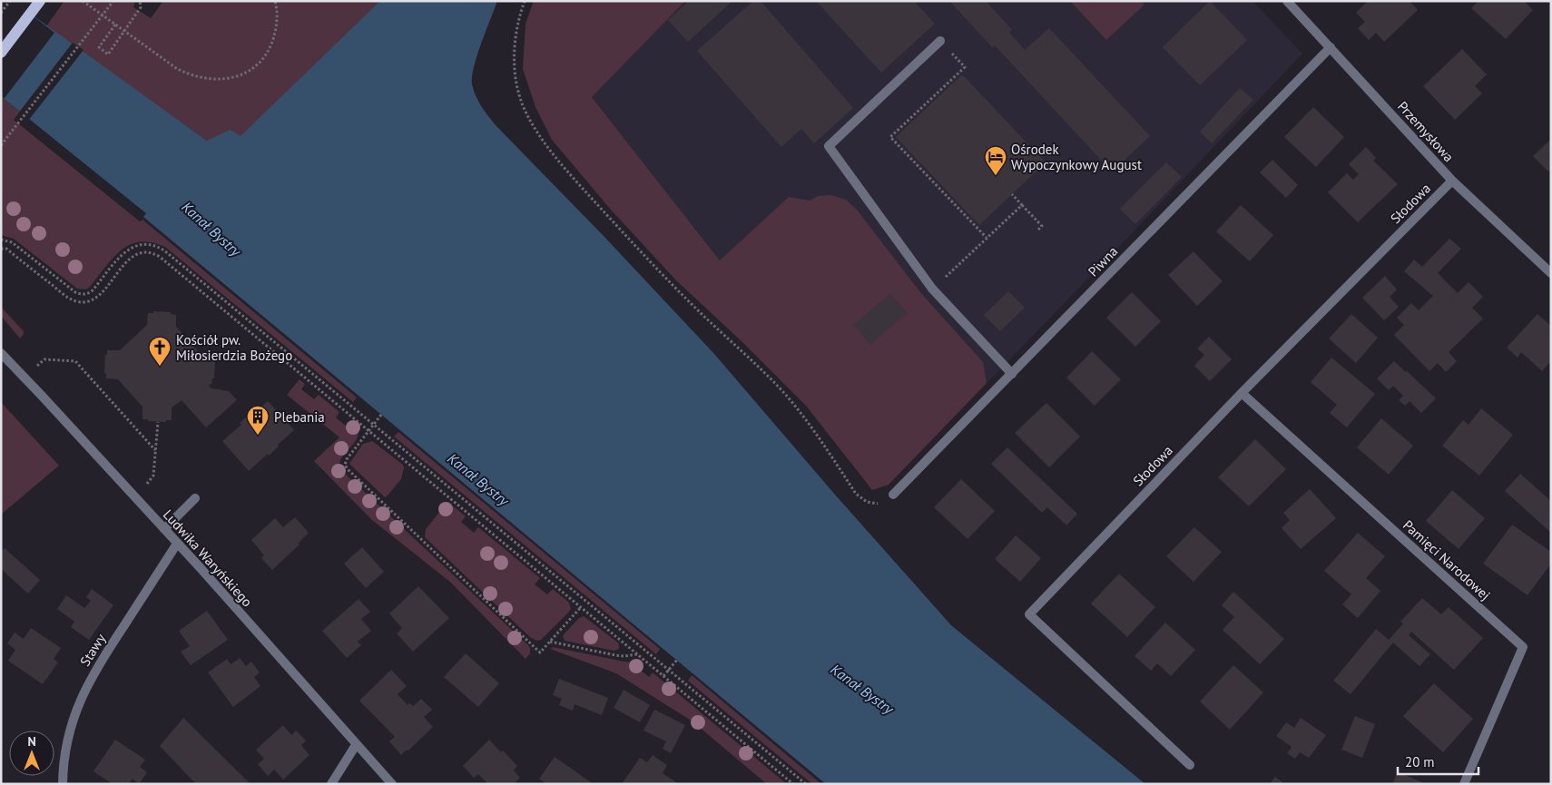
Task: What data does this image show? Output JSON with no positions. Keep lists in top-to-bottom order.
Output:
{
  "streets": {
    "street": [
      "Przemysłowa",
      "Słodowa",
      "Piwna",
      "Ludwika Waryńskiego",
      "Pamięci Narodowej",
      "Stawy"
    ]
  },
  "crossings": [
    ["Przemysłowa", "Słodowa"],
    ["Przemysłowa", "Piwna"],
    ["Słodowa", "Pamięci Narodowej"],
    ["Ludwika Waryńskiego", "Stawy"]
  ],
  "water": ["Kanał Bystry"],
  "places": {
    "hotel": ["Ośrodek Wypoczynkowy August"],
    "church": ["Kościół pw. Miłosierdzia Bożego"],
    "building": ["Plebania"]
  },
  "scale_bar": "20 m",
  "north": "top"
}
